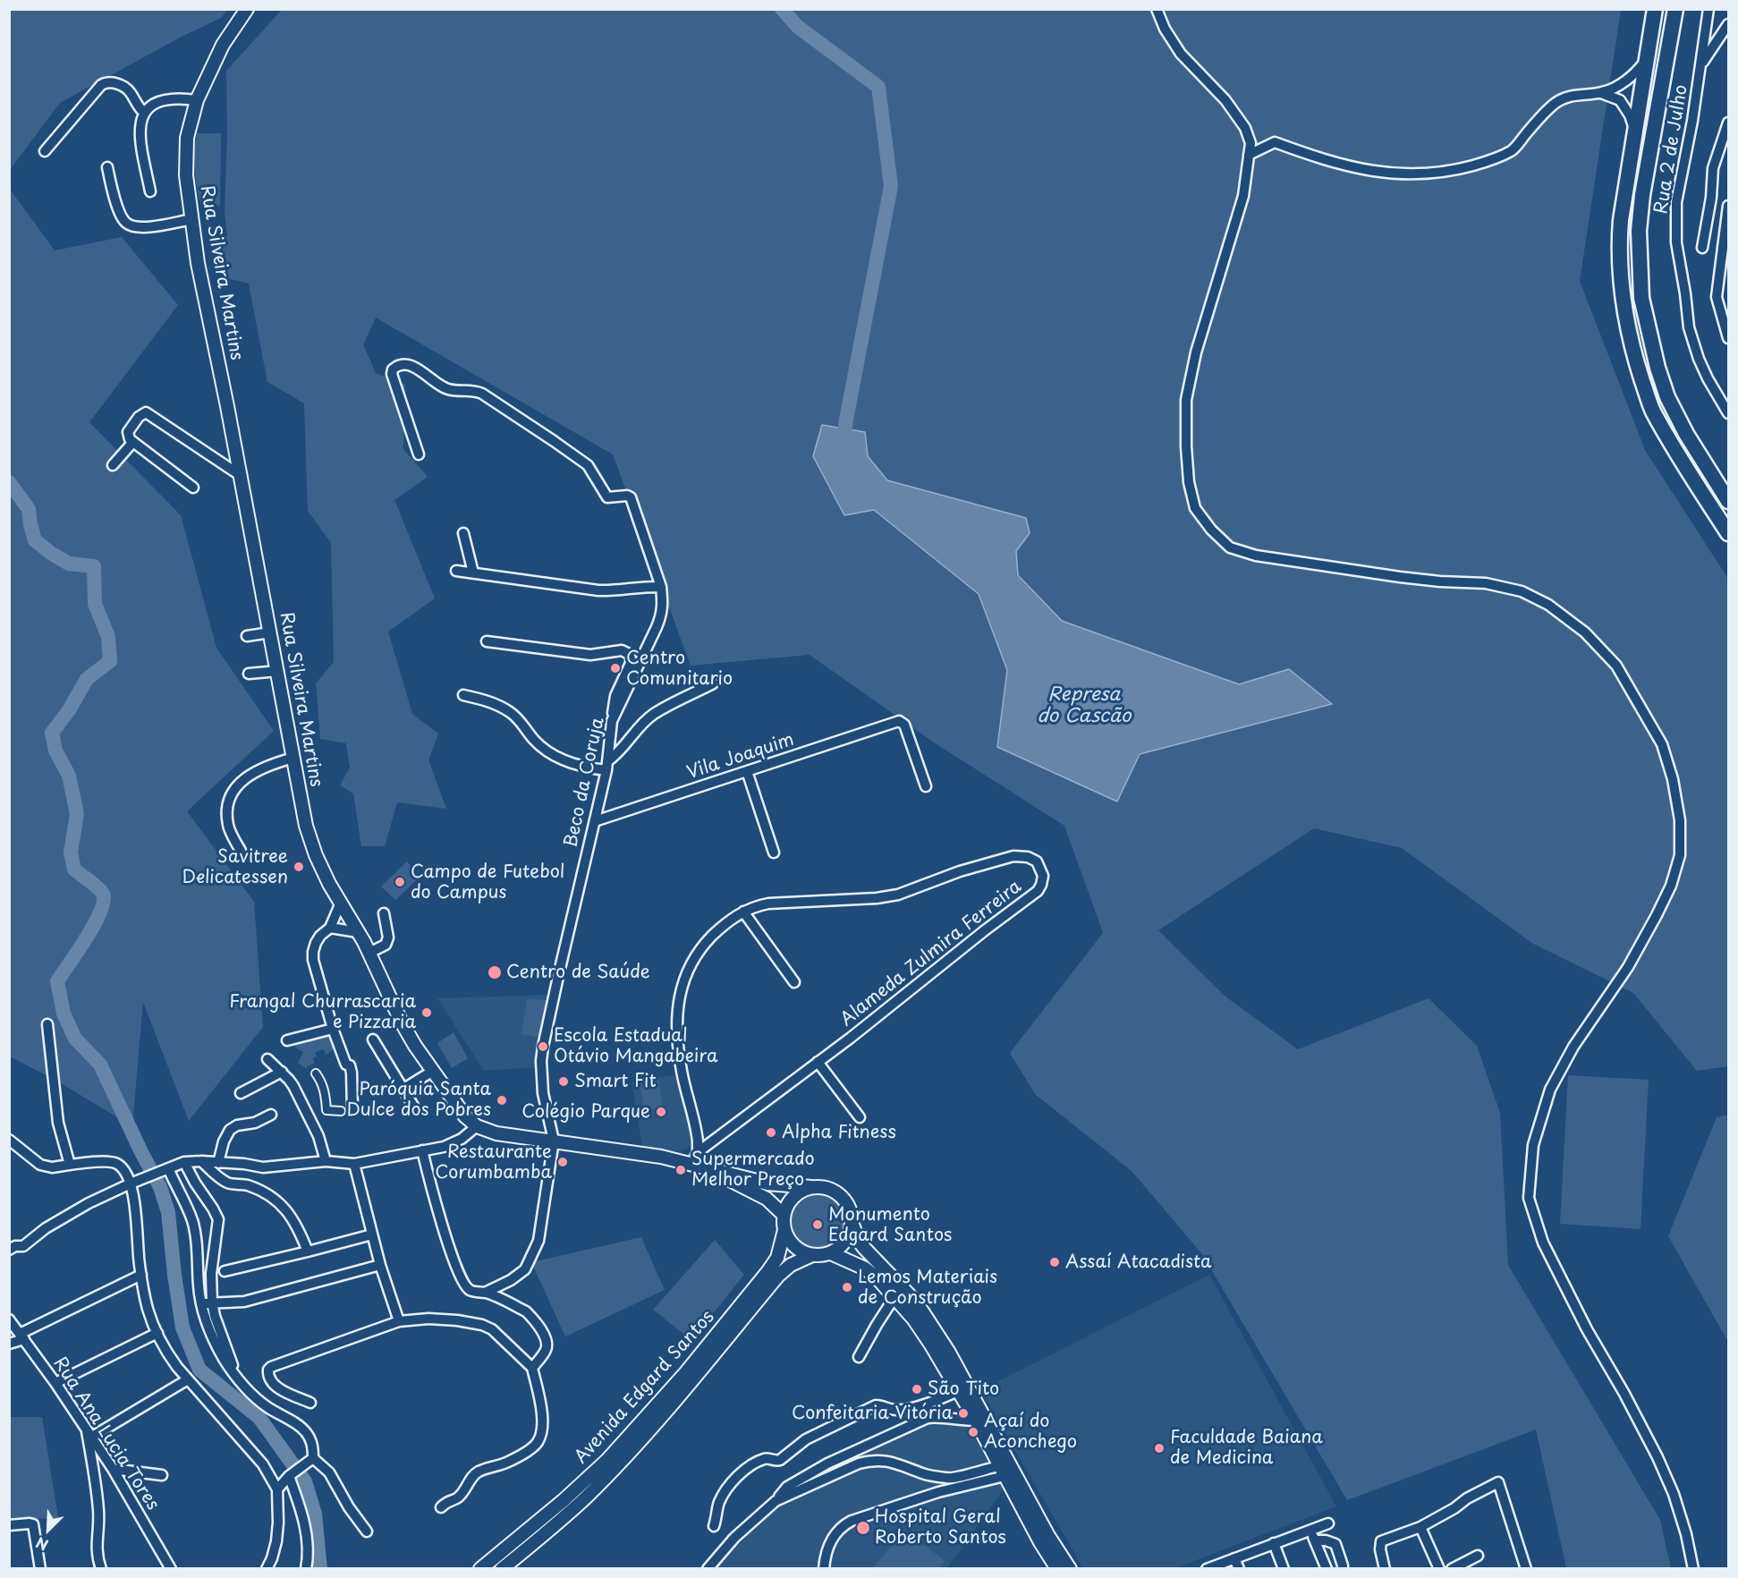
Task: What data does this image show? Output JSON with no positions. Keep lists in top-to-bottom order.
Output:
{
  "streets": {
    "main road": ["Rua Silveira Martins", "Avenida Edgard Santos"],
    "street": [
      "Rua 2 de Julho",
      "Vila Joaquim",
      "Beco da Coruja",
      "Alameda Zulmira Ferreira",
      "Rua Ana Lucia Tores"
    ]
  },
  "crossings": [
    ["Rua Silveira Martins", "Beco da Coruja"],
    ["Rua Silveira Martins", "Alameda Zulmira Ferreira"],
    ["Rua Silveira Martins", "Avenida Edgard Santos"],
    ["Vila Joaquim", "Beco da Coruja"]
  ],
  "water": ["Represa do Cascão"],
  "places": [
    "Centro Comunitario",
    "Savitree Delicatessen",
    "Campo de Futebol do Campus",
    "Centro de Saúde",
    "Frangal Churrascaria e Pizzaria",
    "Escola Estadual Otávio Mangabeira",
    "Smart Fit",
    "Paróquia Santa Dulce dos Pobres",
    "Colégio Parque",
    "Alpha Fitness",
    "Restaurante Corumbamba",
    "Supermercado Melhor Preço",
    "Monumento Edgard Santos",
    "Assaí Atacadista",
    "Lemos Materiais de Construção",
    "São Tito",
    "Confeitaria Vitória",
    "Açaí do Aconchego",
    "Faculdade Baiana de Medicina",
    "Hospital Geral Roberto Santos"
  ],
  "north": "bottom left"
}
